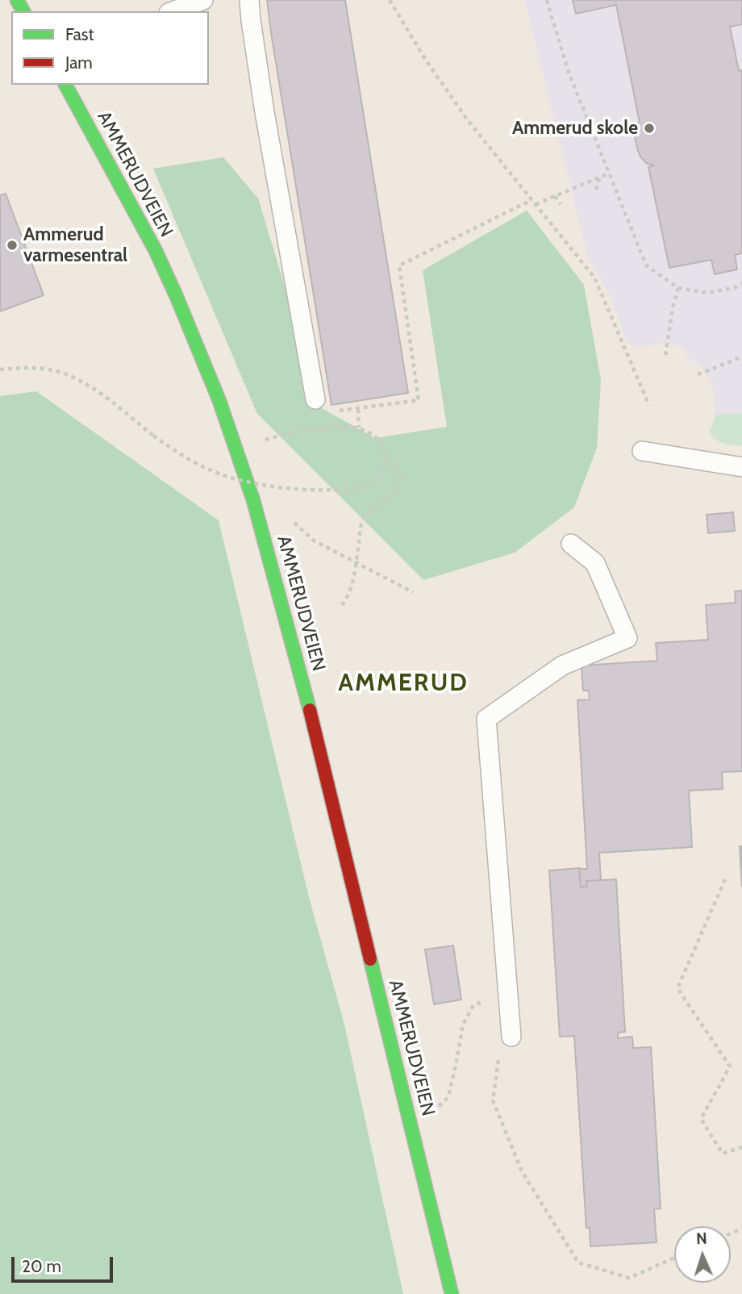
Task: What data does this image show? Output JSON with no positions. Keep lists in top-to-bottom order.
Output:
{
  "streets": {
    "street": ["AMMERUDVEIEN"]
  },
  "districts": ["AMMERUD"],
  "places": ["Ammerud skole", "Ammerud varmesentral"],
  "legend": ["Fast", "Jam"],
  "scale_bar": "20 m",
  "north": "top"
}
